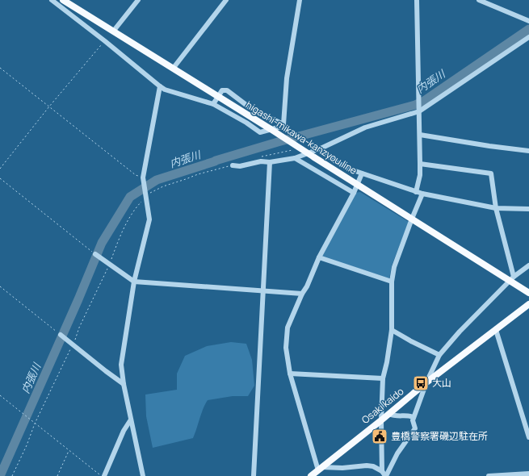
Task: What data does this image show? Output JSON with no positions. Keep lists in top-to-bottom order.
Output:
{
  "streets": {
    "main road": ["higashi-mikawa-kanzyou line", "Osaki kaido"]
  },
  "water": ["内張川"],
  "places": {
    "bus stop": ["大山"],
    "public building": ["豊橋警察署磯辺駐在所"]
  }
}
